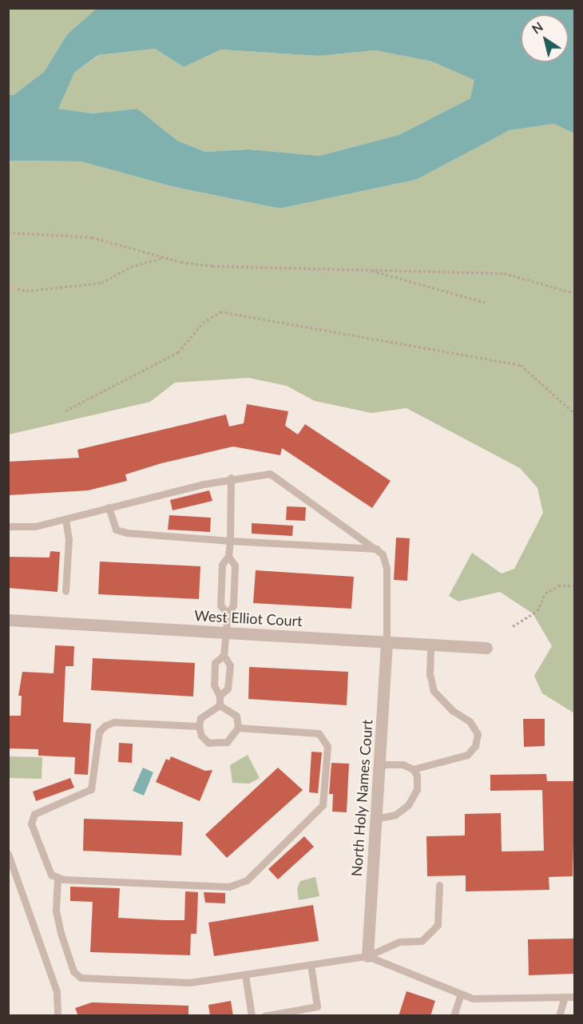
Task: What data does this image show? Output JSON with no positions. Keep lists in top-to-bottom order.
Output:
{
  "streets": {
    "street": ["West Elliot Court", "North Holy Names Court"]
  },
  "crossings": [
    ["West Elliot Court", "North Holy Names Court"]
  ],
  "north": "top left"
}
